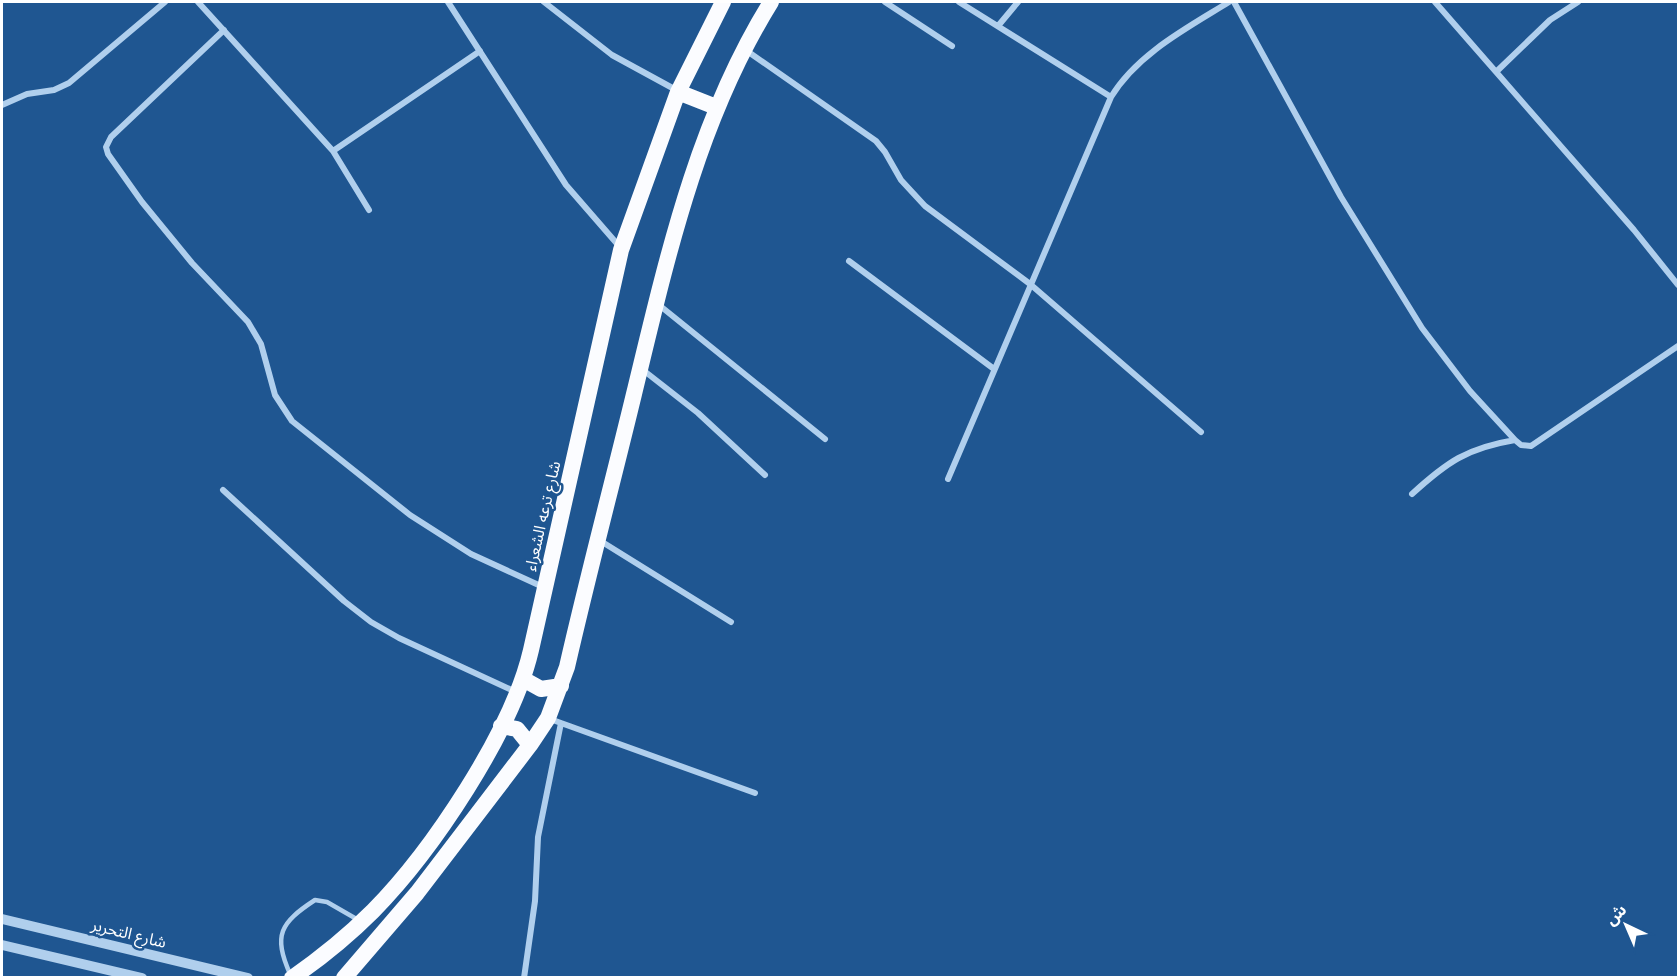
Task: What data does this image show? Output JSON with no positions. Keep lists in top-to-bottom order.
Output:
{
  "streets": {
    "highway": ["شارع ترعه الشعراء"],
    "street": ["شارع التحرير"]
  },
  "north": "top left"
}
